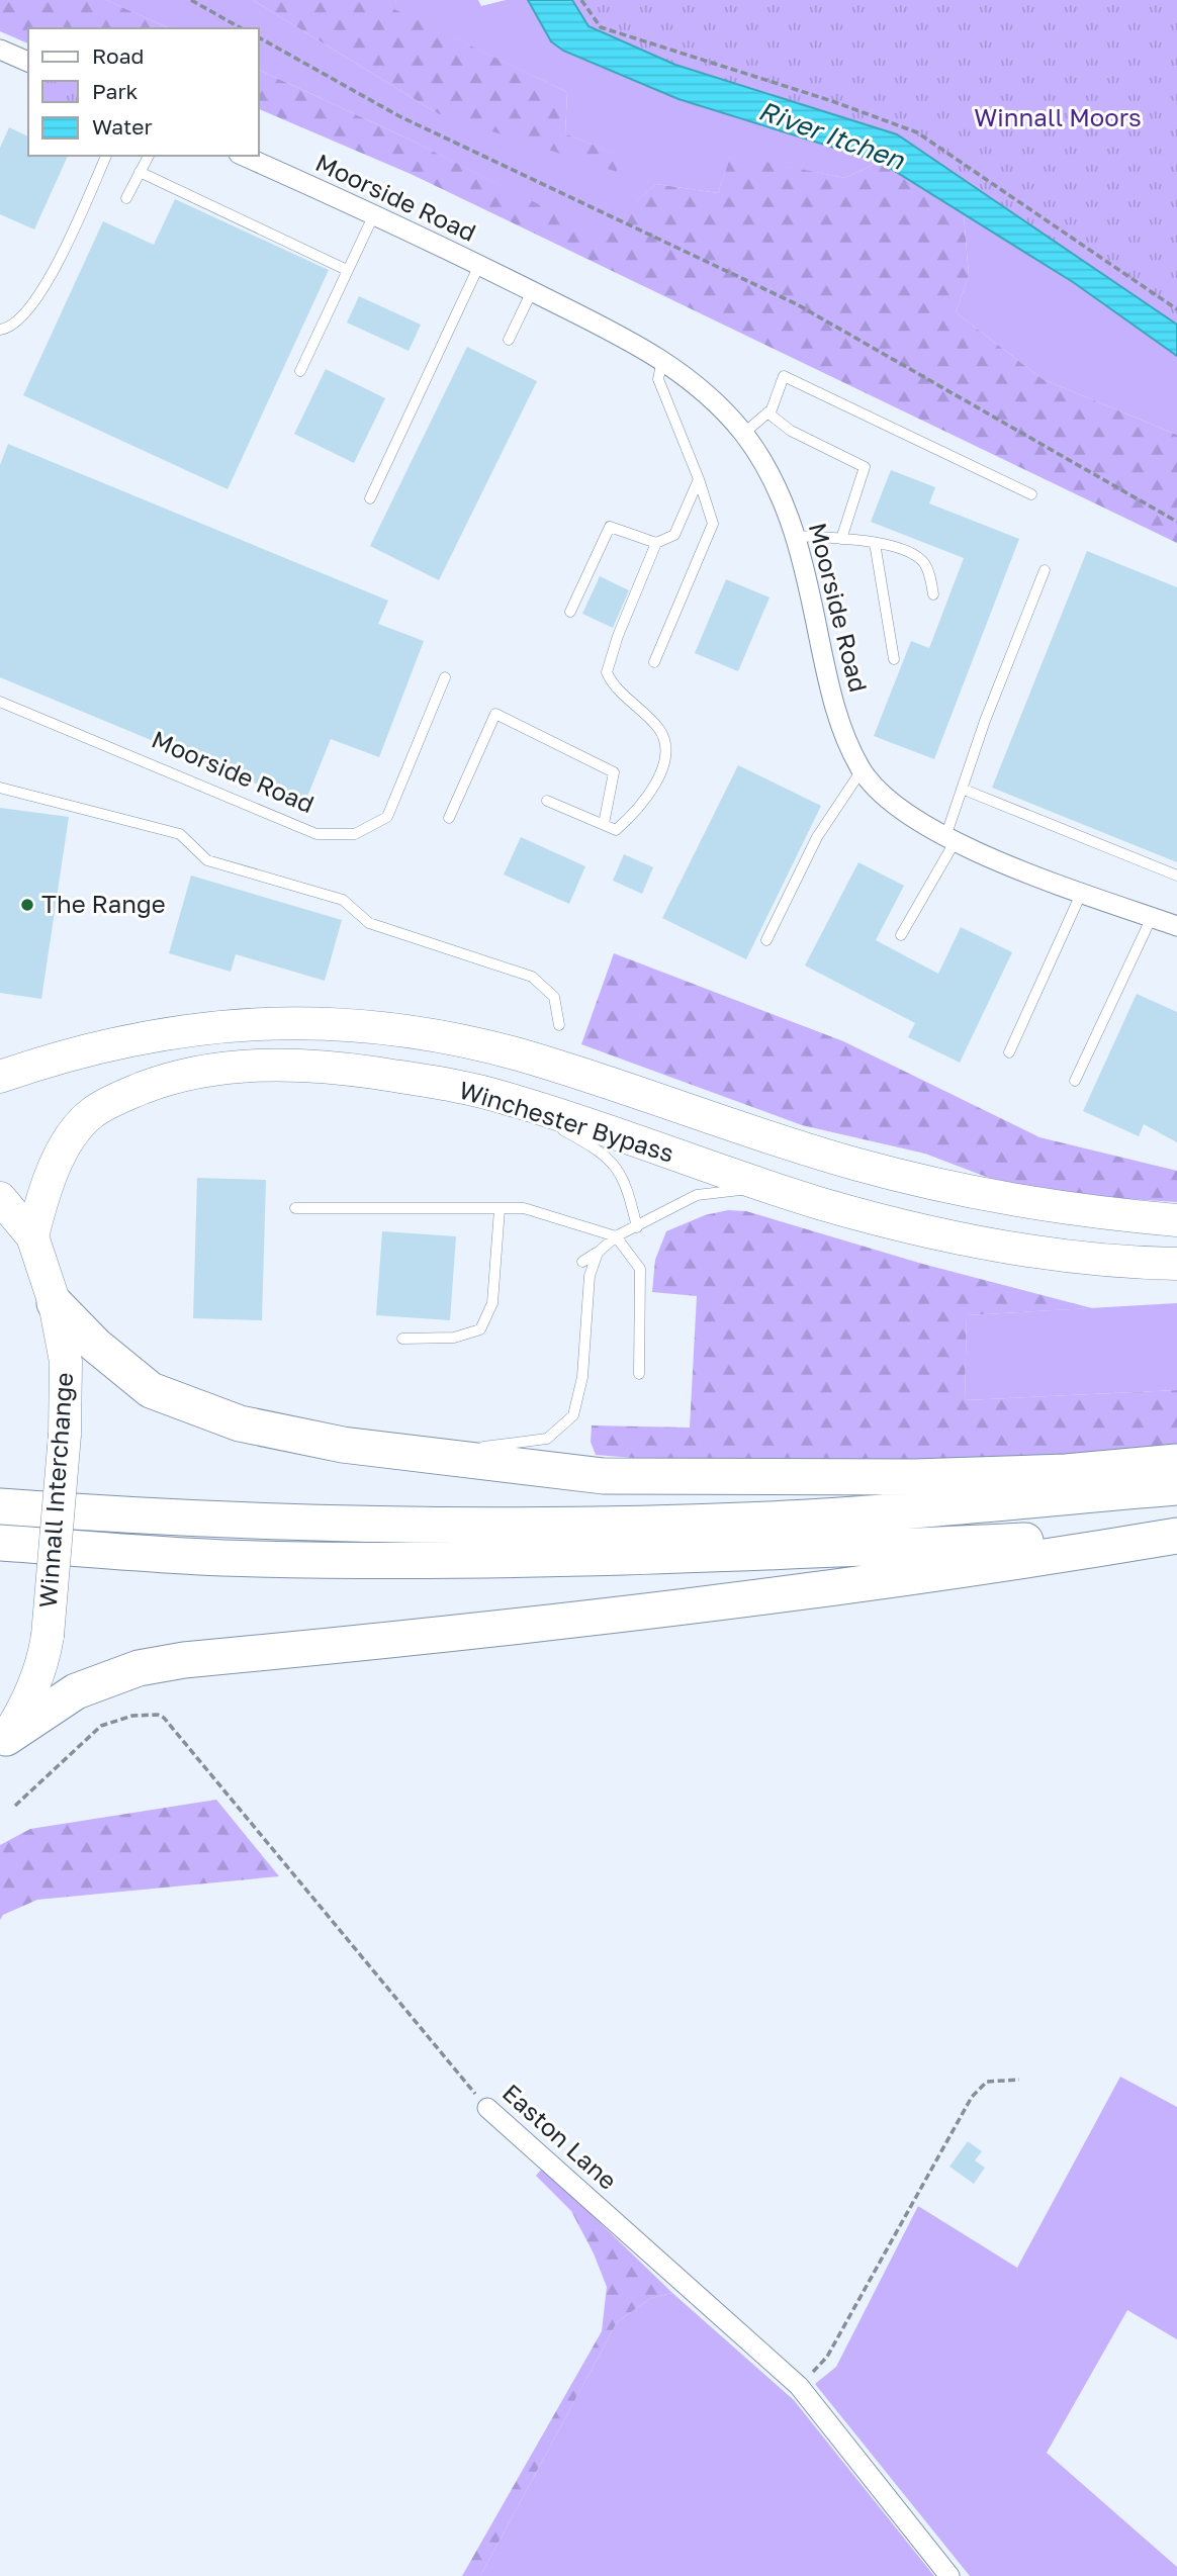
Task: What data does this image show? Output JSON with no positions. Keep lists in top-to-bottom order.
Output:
{
  "streets": {
    "highway": ["Winchester Bypass", "Winnall Interchange"],
    "street": ["Moorside Road", "Easton Lane"]
  },
  "crossings": [
    ["Winchester Bypass", "Winnall Interchange"]
  ],
  "water": ["River Itchen"],
  "parks": ["Winnall Moors"],
  "places": ["The Range"],
  "legend": ["Road", "Park", "Water"]
}
